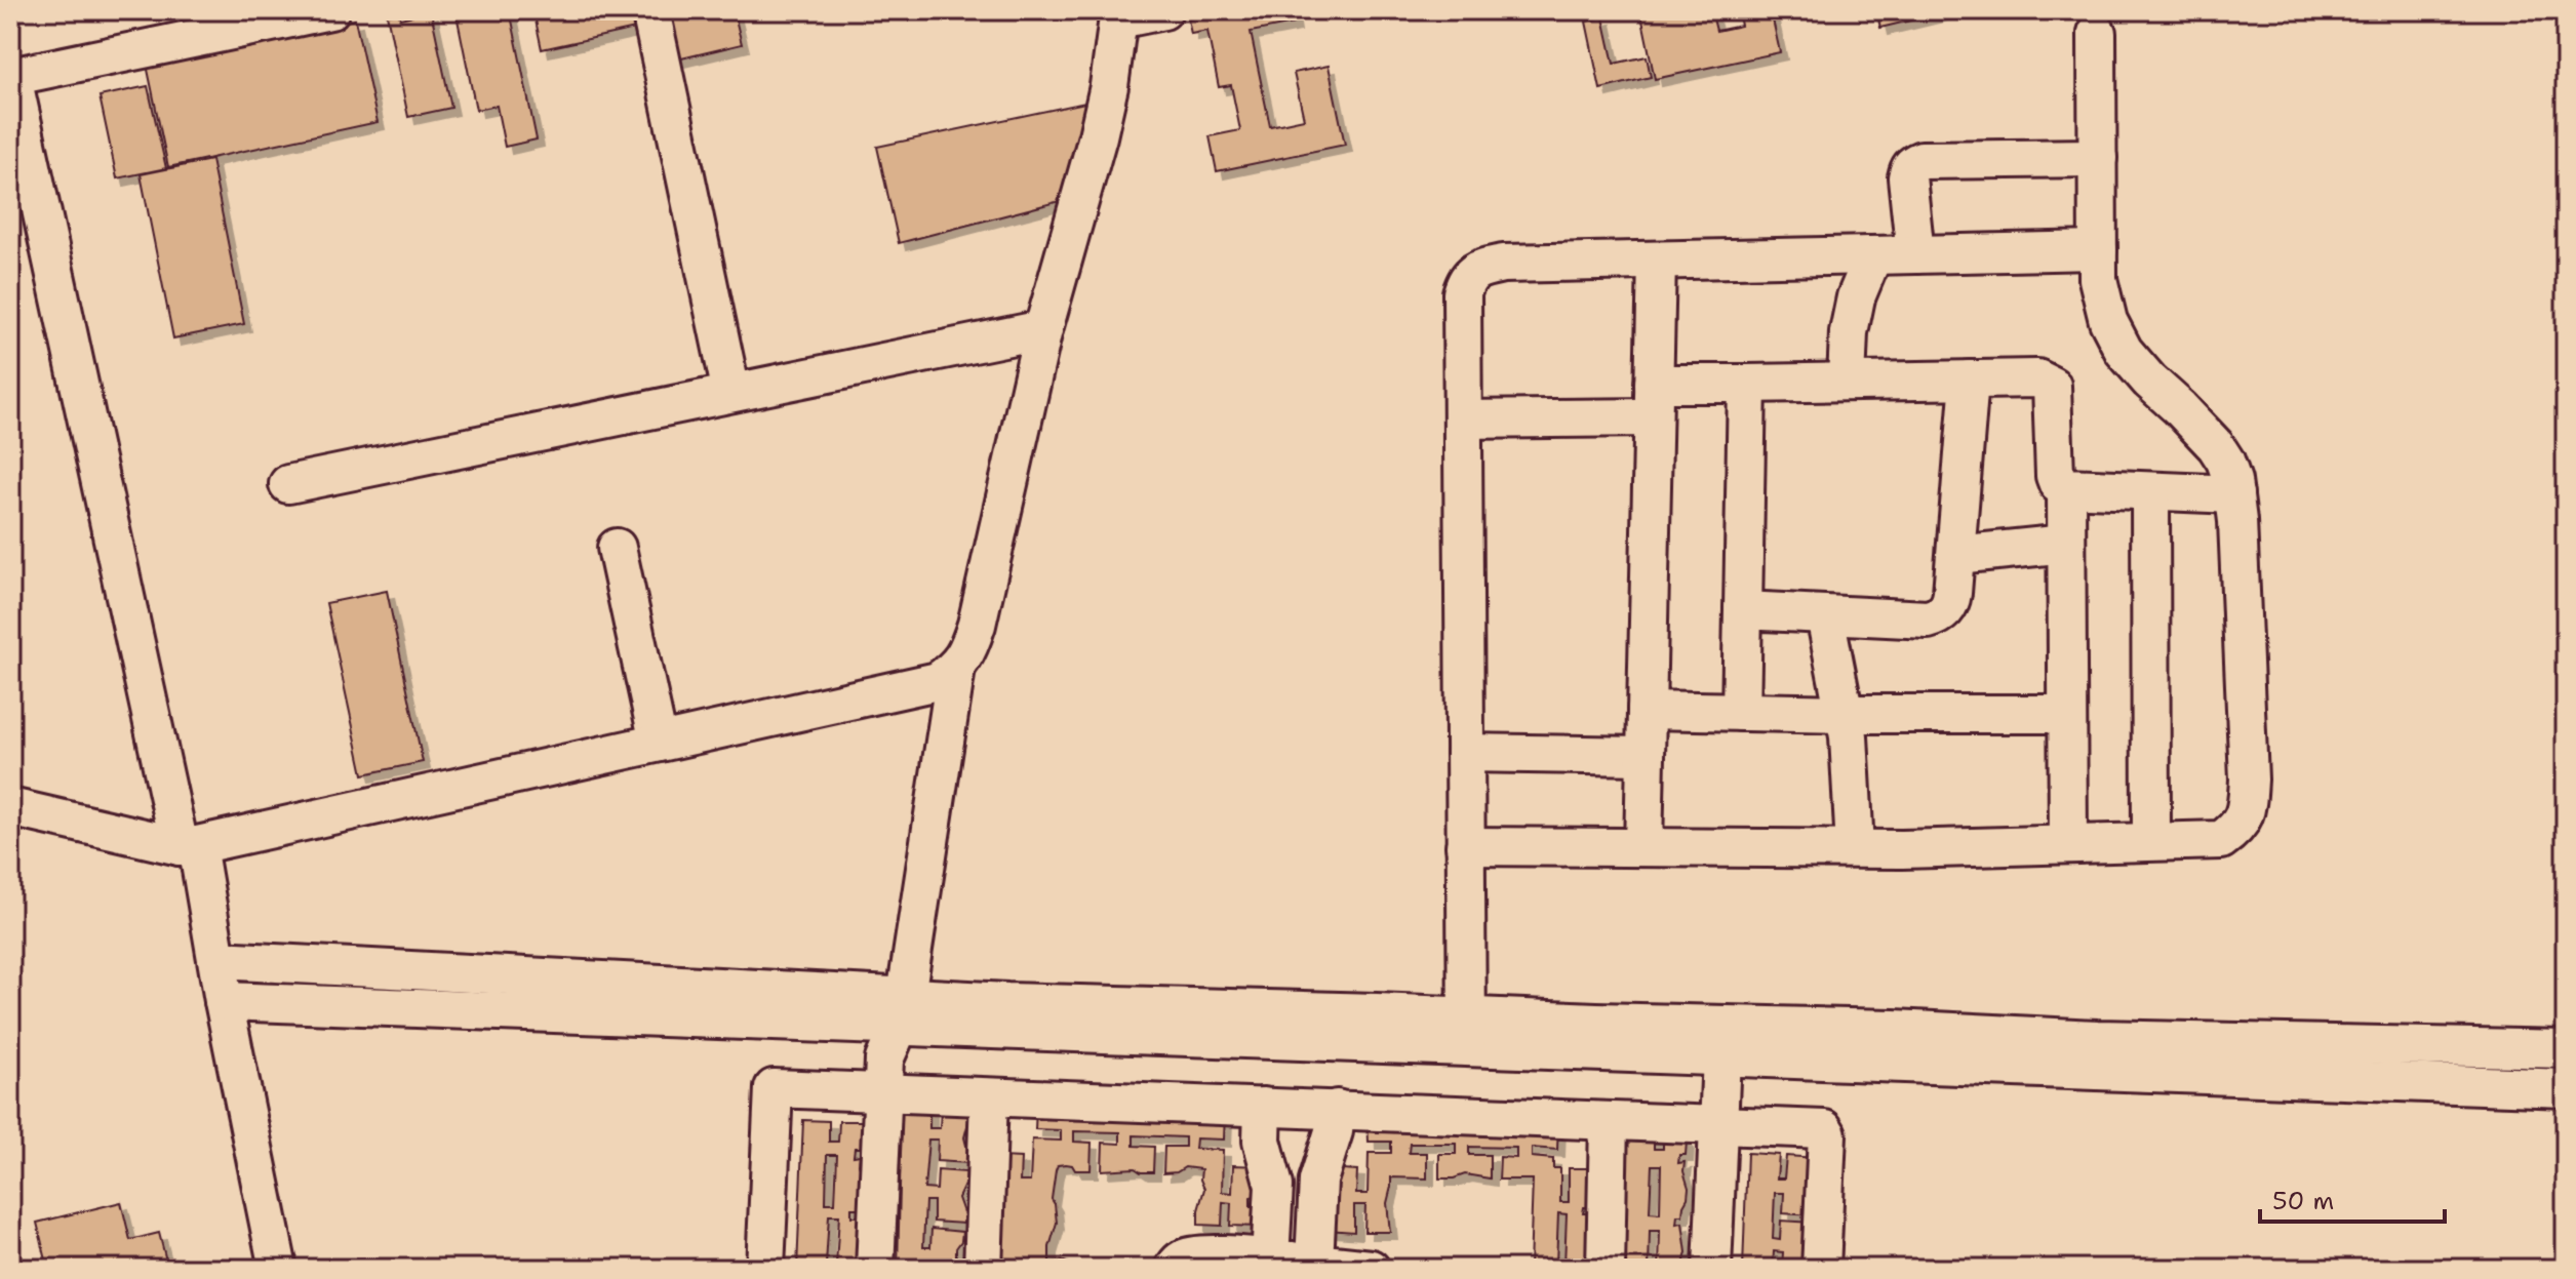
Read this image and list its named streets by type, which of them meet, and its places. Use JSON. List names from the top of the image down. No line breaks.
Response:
{"scale_bar":"50 m"}
